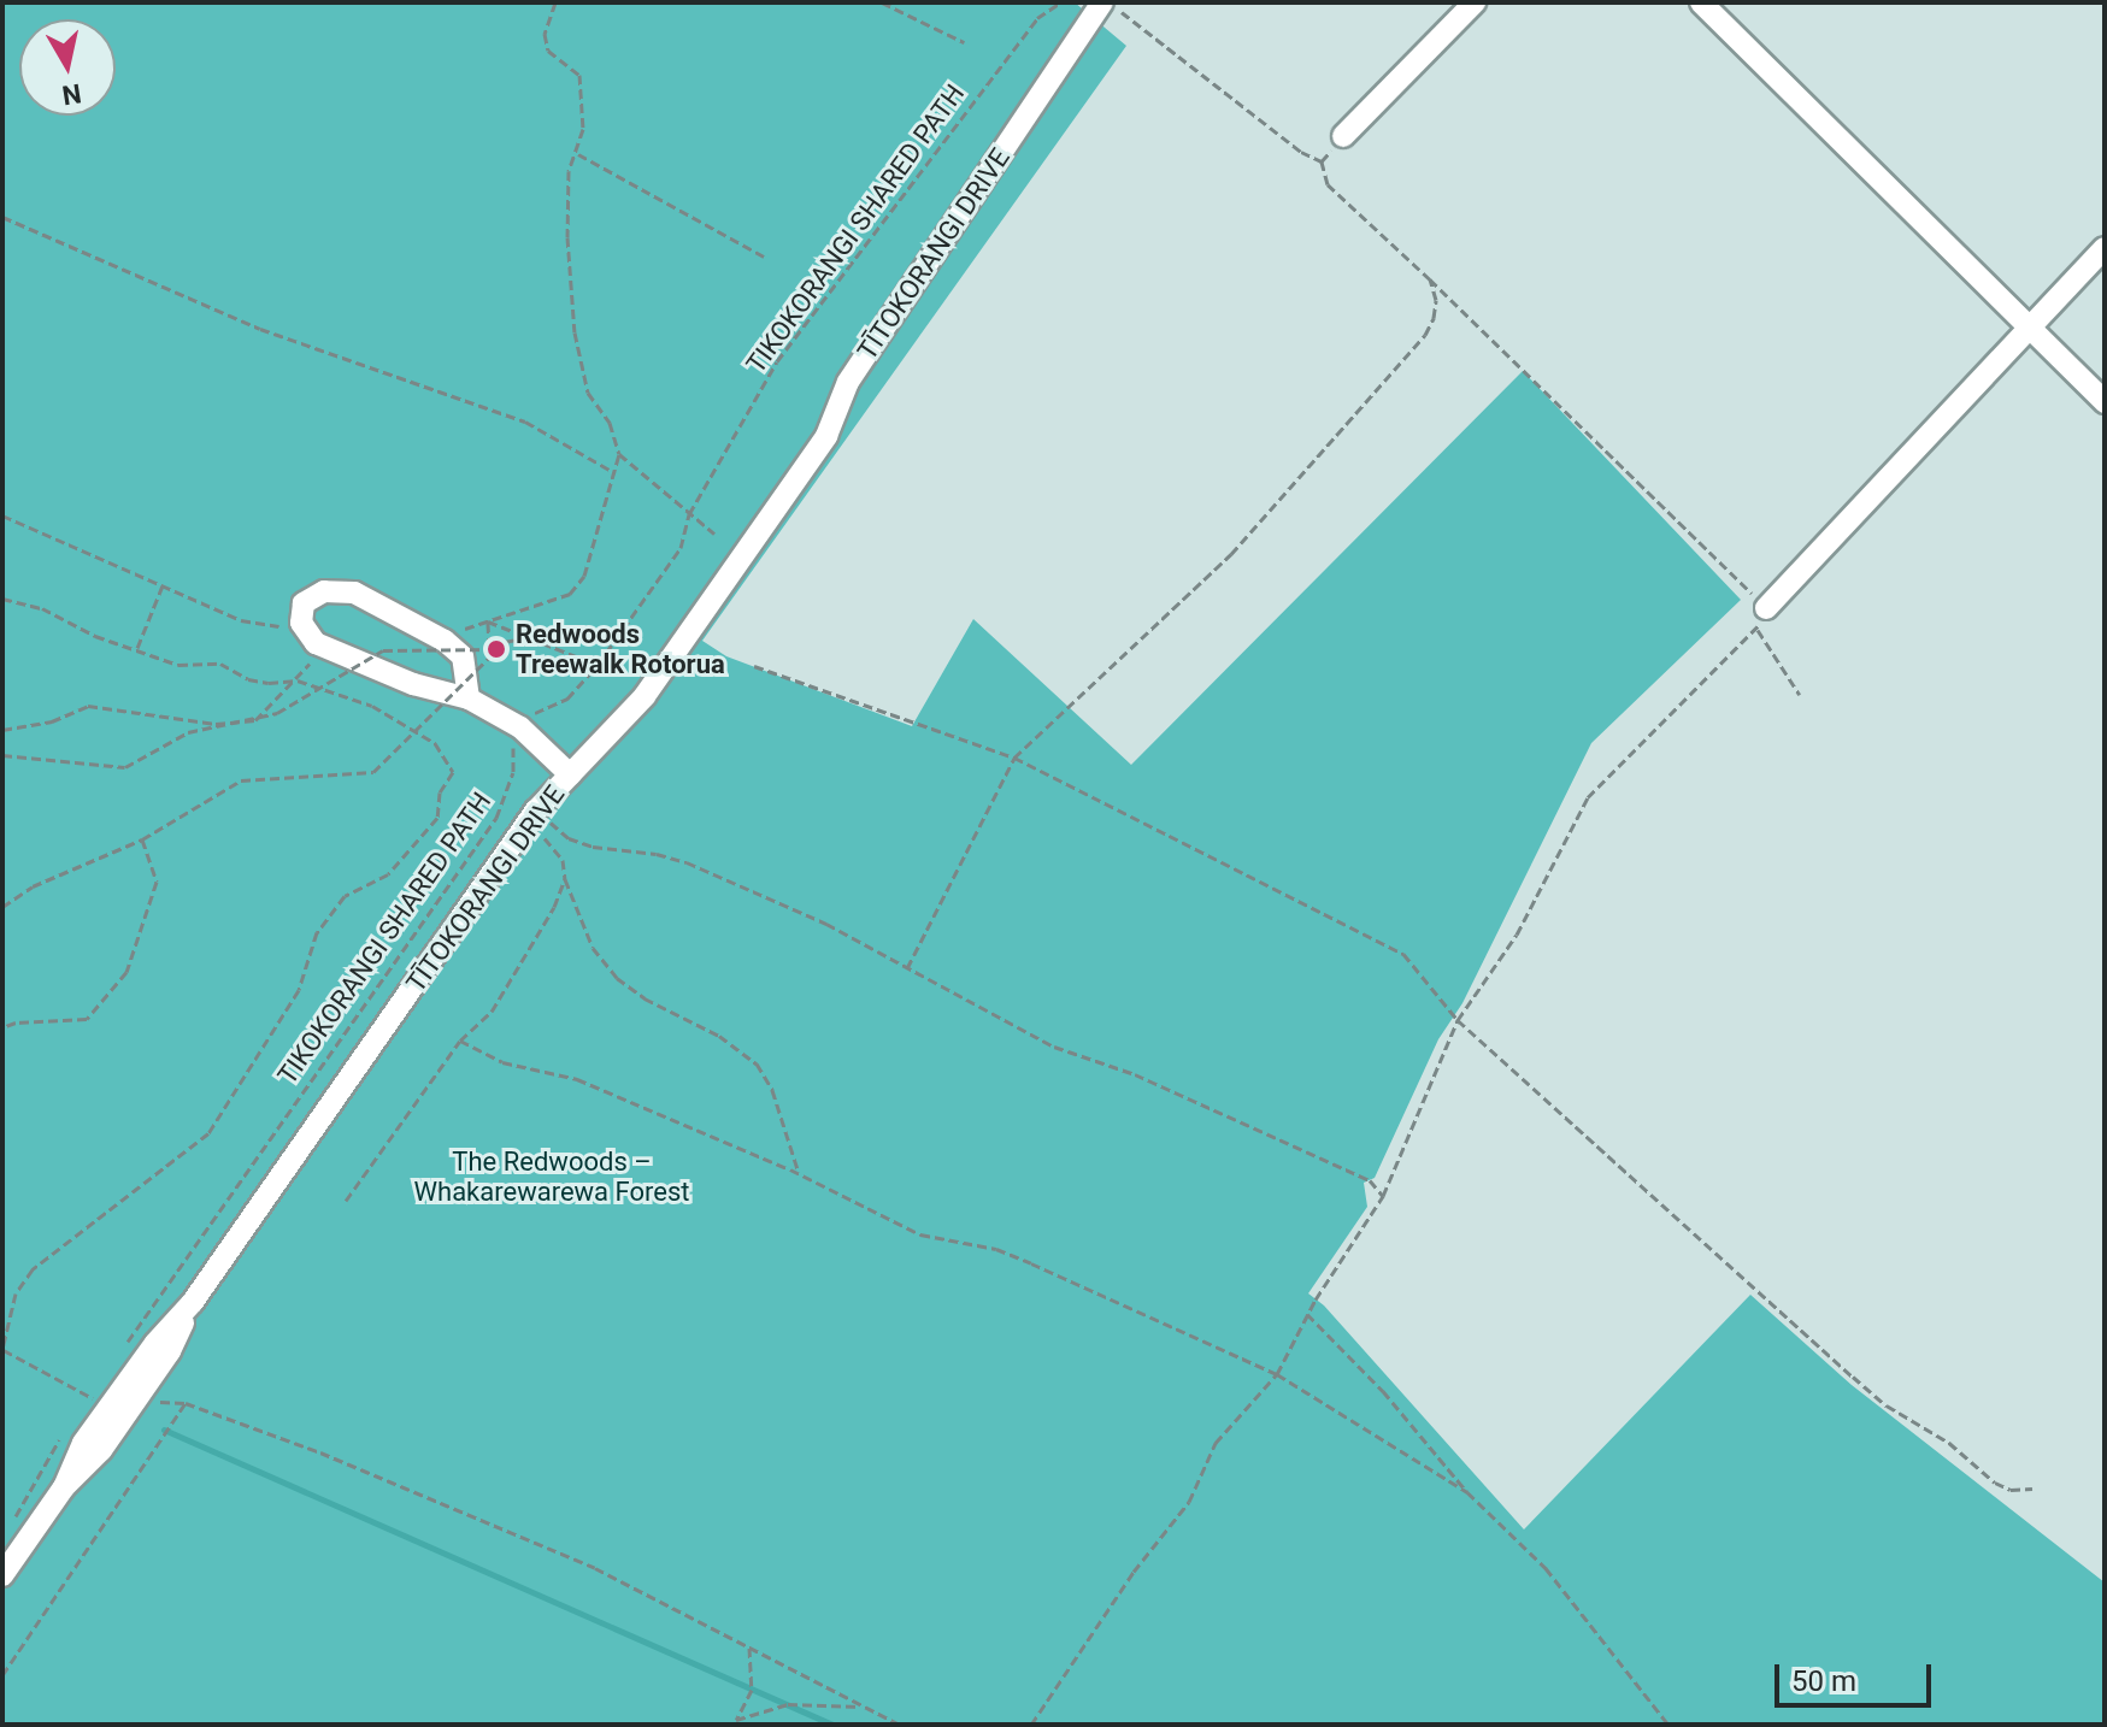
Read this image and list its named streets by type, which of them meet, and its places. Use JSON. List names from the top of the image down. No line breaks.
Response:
{"streets":{"street":["TĪTOKORANGI DRIVE"],"path":["TIKOKORANGI SHARED PATH"]},"parks":["The Redwoods – Whakarewarewa Forest"],"places":["Redwoods Treewalk Rotorua"],"scale_bar":"50 m","north":"bottom"}
